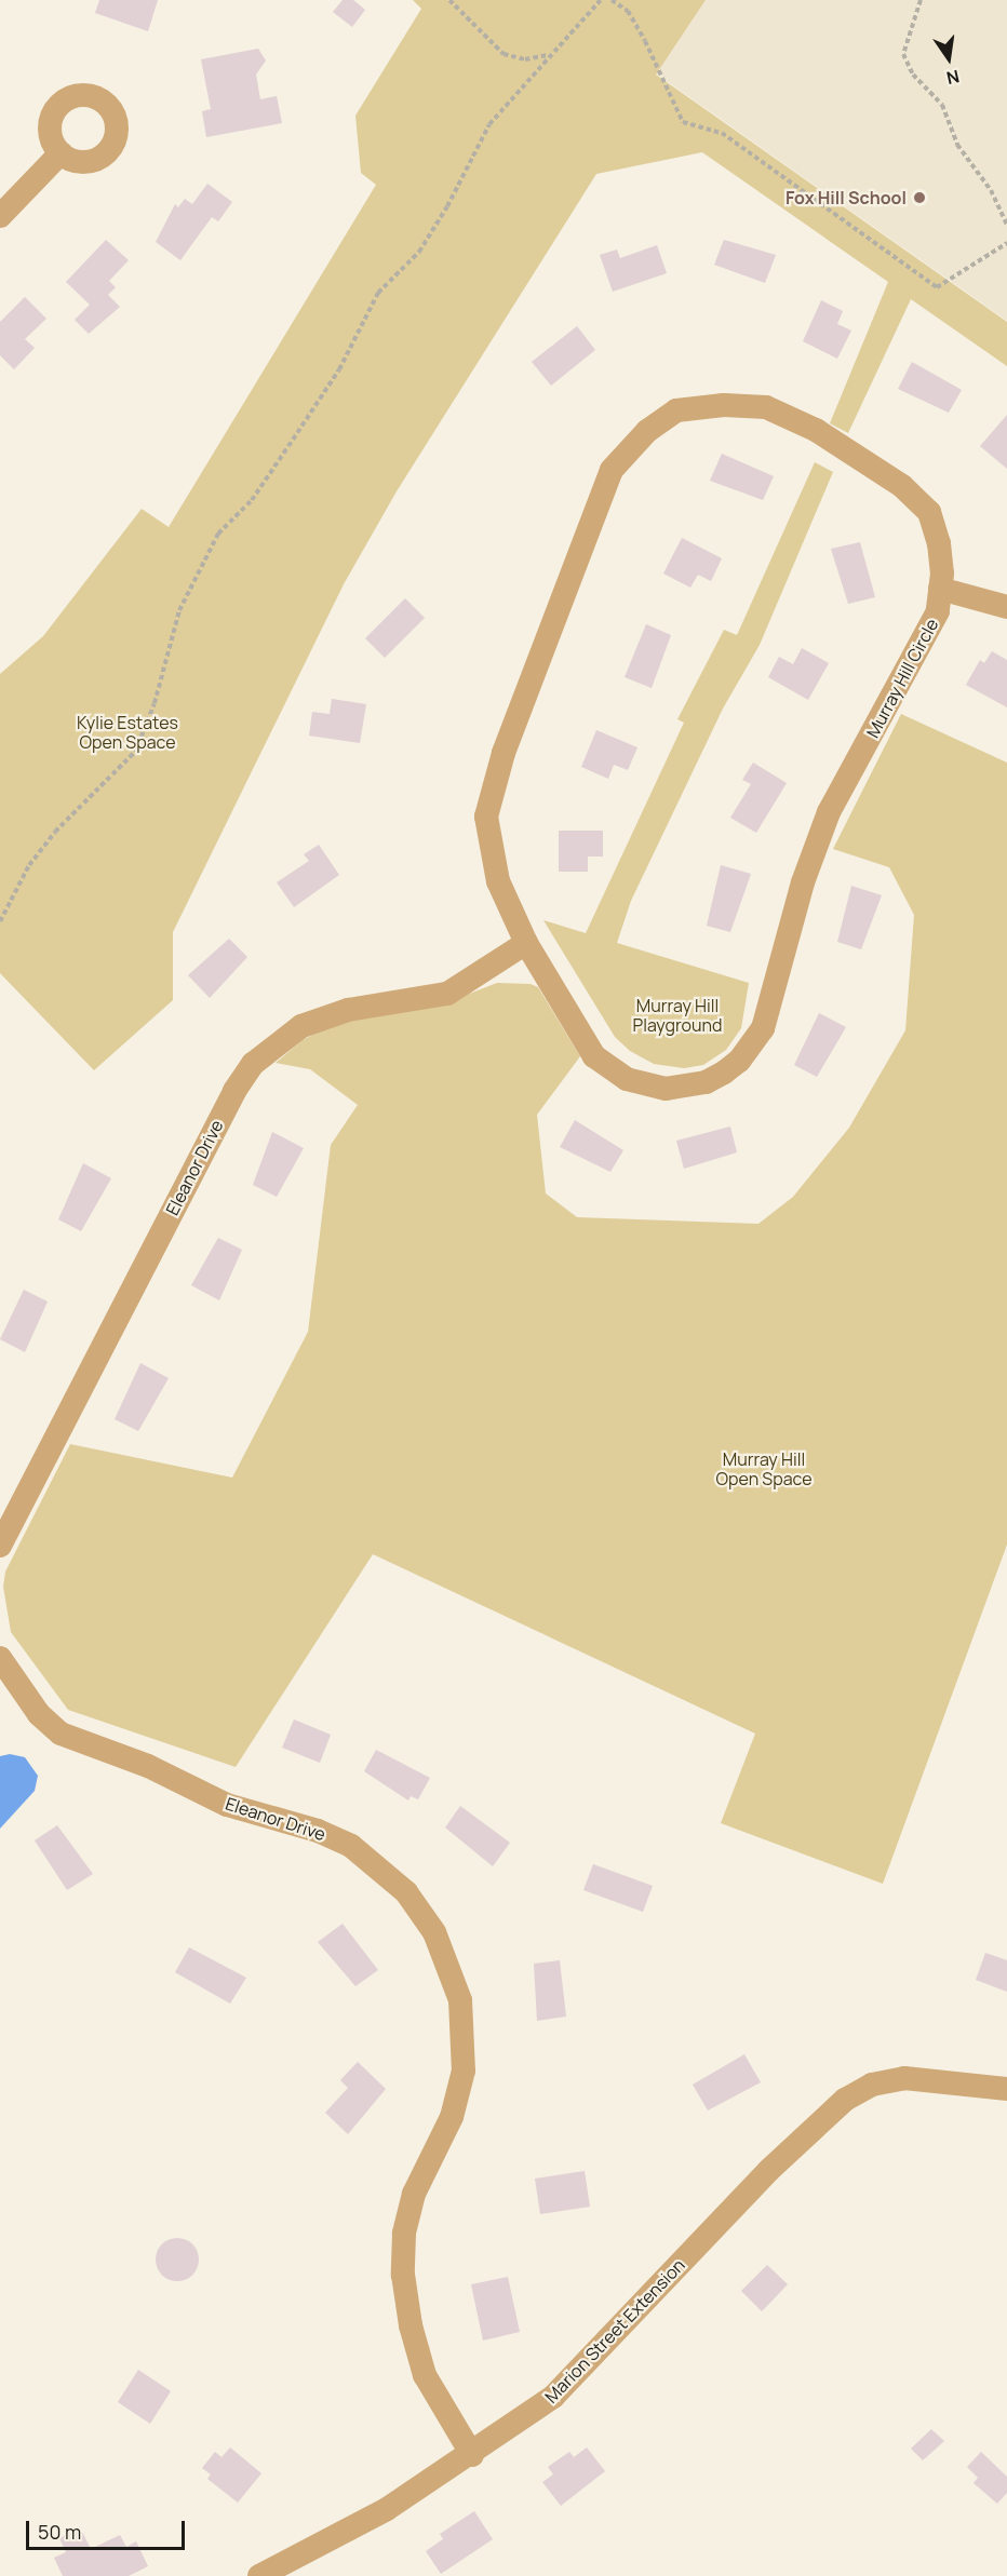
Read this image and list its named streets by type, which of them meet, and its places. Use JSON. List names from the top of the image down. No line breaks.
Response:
{"streets":{"street":["Murray Hill Circle","Eleanor Drive","Marion Street Extension"]},"crossings":[["Murray Hill Circle","Eleanor Drive"],["Eleanor Drive","Marion Street Extension"]],"parks":["Kylie Estates Open Space","Murray Hill Playground","Murray Hill Open Space"],"places":["Fox Hill School"],"scale_bar":"50 m","north":"bottom"}
